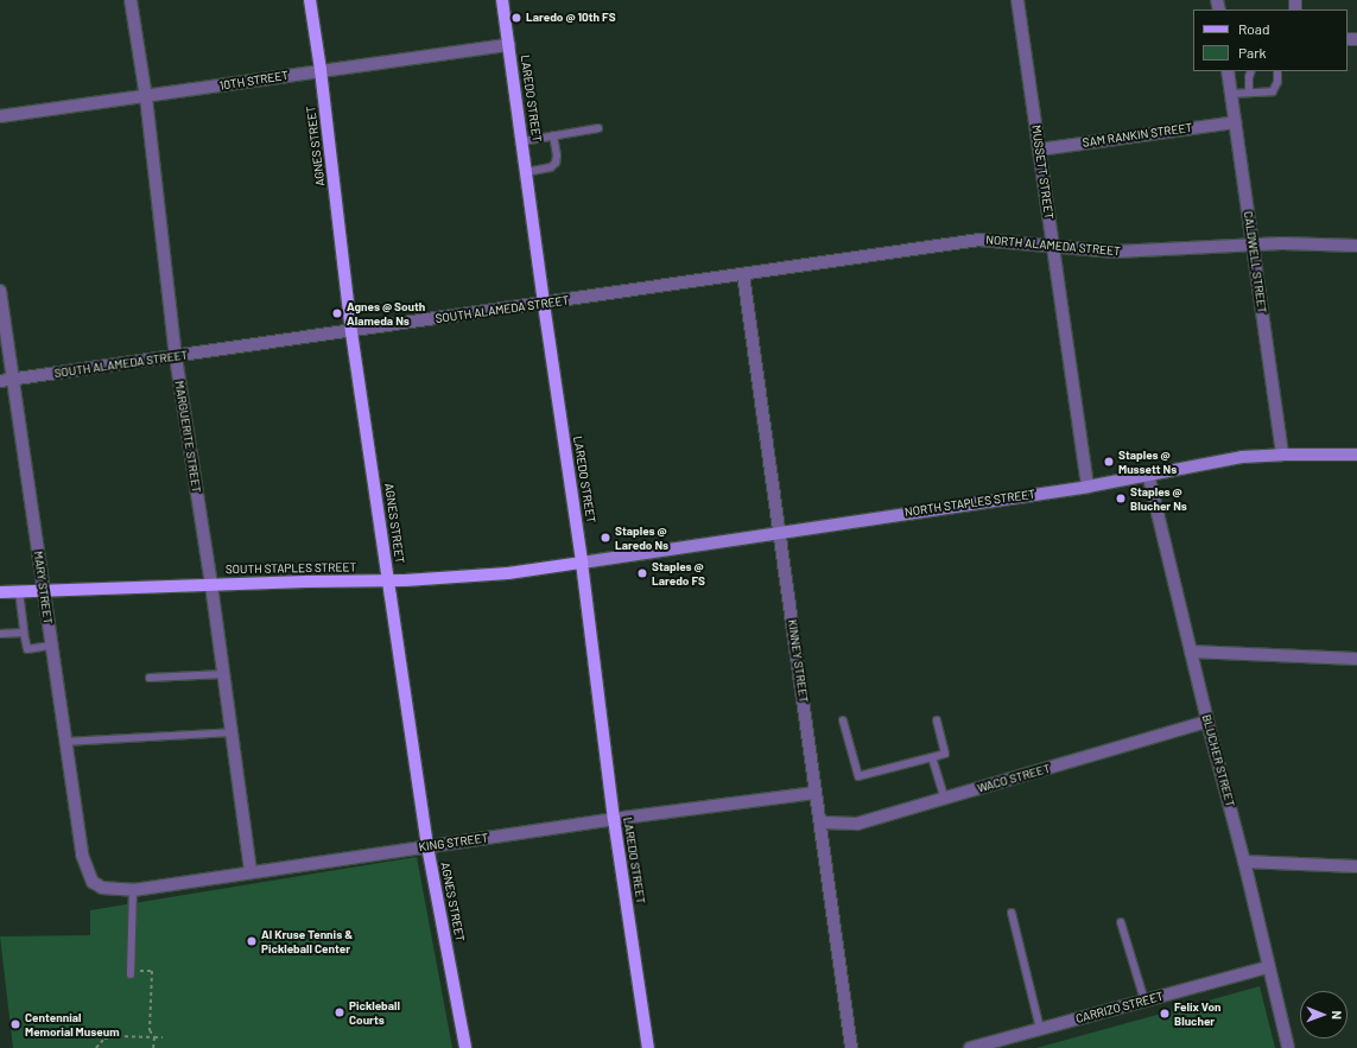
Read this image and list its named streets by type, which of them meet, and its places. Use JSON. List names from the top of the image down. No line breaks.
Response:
{"streets":{"main road":["LAREDO STREET","AGNES STREET","NORTH STAPLES STREET","SOUTH STAPLES STREET"],"street":["10TH STREET","SAM RANKIN STREET","MUSSETT STREET","NORTH ALAMEDA STREET","CALDWELL STREET","SOUTH ALAMEDA STREET","MARGUERITE STREET","MARY STREET","KINNEY STREET","BLUCHER STREET","WACO STREET","KING STREET","CARRIZO STREET"]},"crossings":[["10TH STREET","LAREDO STREET"],["10TH STREET","AGNES STREET"],["10TH STREET","MARGUERITE STREET"],["LAREDO STREET","SOUTH ALAMEDA STREET"],["LAREDO STREET","NORTH STAPLES STREET"],["LAREDO STREET","SOUTH STAPLES STREET"],["LAREDO STREET","KING STREET"],["SAM RANKIN STREET","MUSSETT STREET"],["SAM RANKIN STREET","CALDWELL STREET"],["AGNES STREET","SOUTH ALAMEDA STREET"],["AGNES STREET","SOUTH STAPLES STREET"],["AGNES STREET","KING STREET"],["MUSSETT STREET","NORTH ALAMEDA STREET"],["MUSSETT STREET","NORTH STAPLES STREET"],["NORTH ALAMEDA STREET","CALDWELL STREET"],["NORTH ALAMEDA STREET","SOUTH ALAMEDA STREET"],["CALDWELL STREET","NORTH STAPLES STREET"],["SOUTH ALAMEDA STREET","MARGUERITE STREET"],["SOUTH ALAMEDA STREET","MARY STREET"],["SOUTH ALAMEDA STREET","KINNEY STREET"],["MARGUERITE STREET","SOUTH STAPLES STREET"],["MARGUERITE STREET","KING STREET"],["NORTH STAPLES STREET","SOUTH STAPLES STREET"],["NORTH STAPLES STREET","KINNEY STREET"],["NORTH STAPLES STREET","BLUCHER STREET"],["SOUTH STAPLES STREET","MARY STREET"],["MARY STREET","KING STREET"],["KINNEY STREET","WACO STREET"],["KINNEY STREET","KING STREET"],["BLUCHER STREET","WACO STREET"],["BLUCHER STREET","CARRIZO STREET"]],"places":["Laredo @ 10th FS","Agnes @ South Alameda Ns","Staples @ Mussett Ns","Staples @ Blucher Ns","Staples @ Laredo Ns","Staples @ Laredo FS","Al Kruse Tennis & Pickleball Center","Pickleball Courts","Felix Von Blucher","Centennial Memorial Museum"],"legend":["Road","Park"],"north":"right"}
